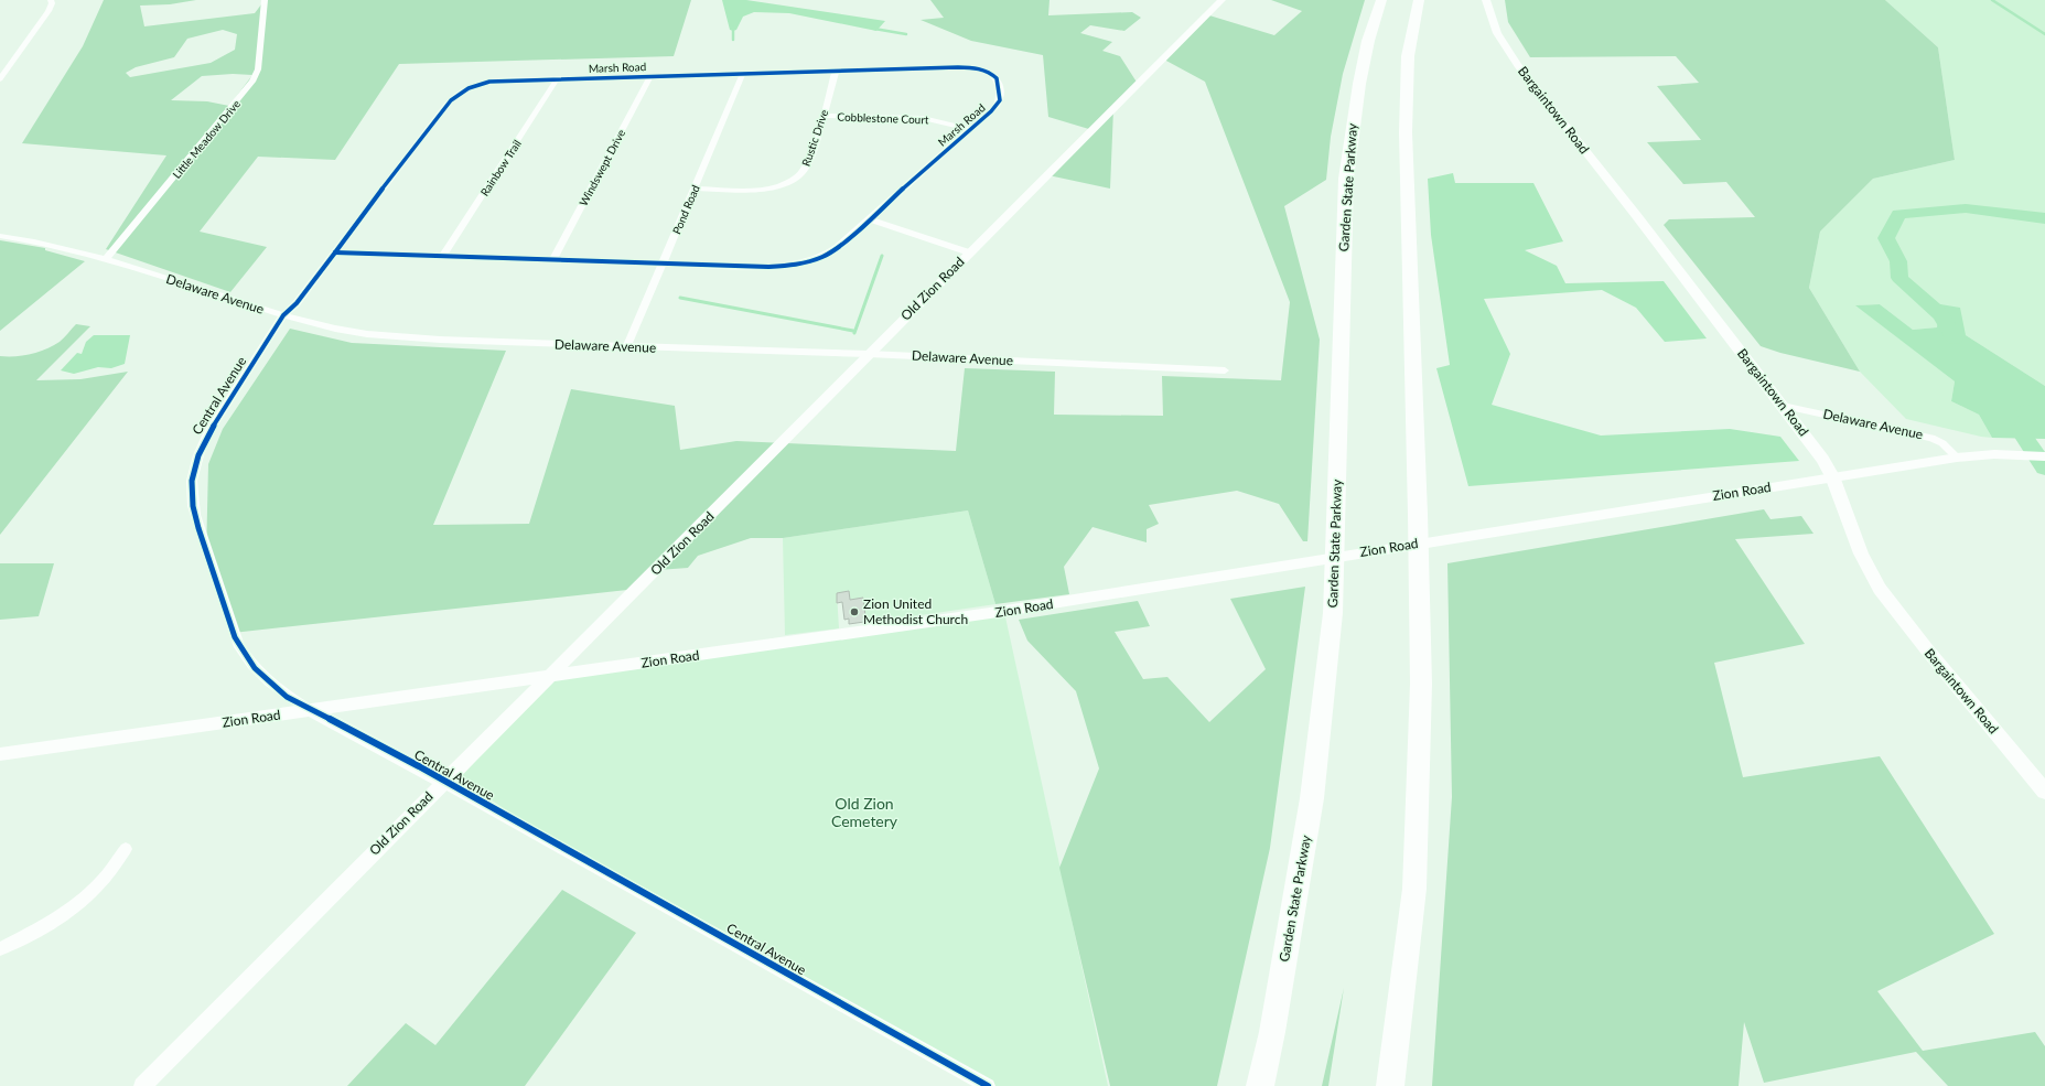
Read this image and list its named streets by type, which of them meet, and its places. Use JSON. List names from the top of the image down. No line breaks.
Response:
{"streets":{"highway":["Garden State Parkway"],"main road":["Bargaintown Road"],"street":["Marsh Road","Cobblestone Court","Rustic Drive","Little Meadow Drive","Rainbow Trail","Windswept Drive","Pond Road","Old Zion Road","Delaware Avenue","Central Avenue","Zion Road"]},"crossings":[["Marsh Road","Cobblestone Court"],["Marsh Road","Rustic Drive"],["Marsh Road","Rainbow Trail"],["Marsh Road","Windswept Drive"],["Marsh Road","Pond Road"],["Marsh Road","Delaware Avenue"],["Marsh Road","Central Avenue"],["Bargaintown Road","Delaware Avenue"],["Bargaintown Road","Zion Road"],["Cobblestone Court","Rustic Drive"],["Rustic Drive","Pond Road"],["Little Meadow Drive","Delaware Avenue"],["Pond Road","Delaware Avenue"],["Old Zion Road","Delaware Avenue"],["Old Zion Road","Central Avenue"],["Old Zion Road","Zion Road"],["Delaware Avenue","Central Avenue"],["Delaware Avenue","Zion Road"],["Central Avenue","Zion Road"]],"parks":["Old Zion Cemetery"],"places":["Zion United Methodist Church"]}
